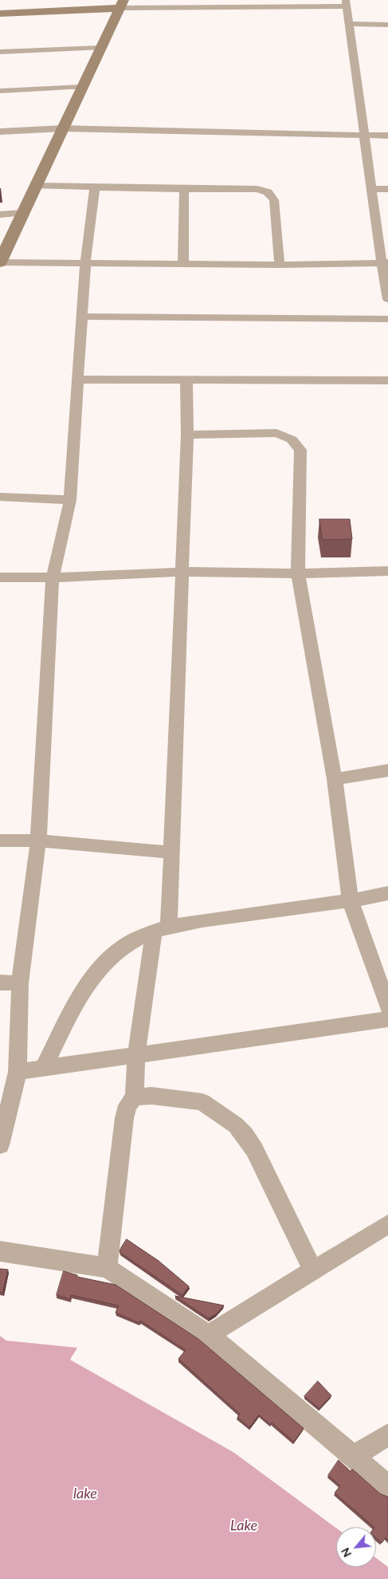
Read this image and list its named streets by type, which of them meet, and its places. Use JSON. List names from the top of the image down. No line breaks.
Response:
{"water":["lake","Lake"],"north":"bottom left"}
